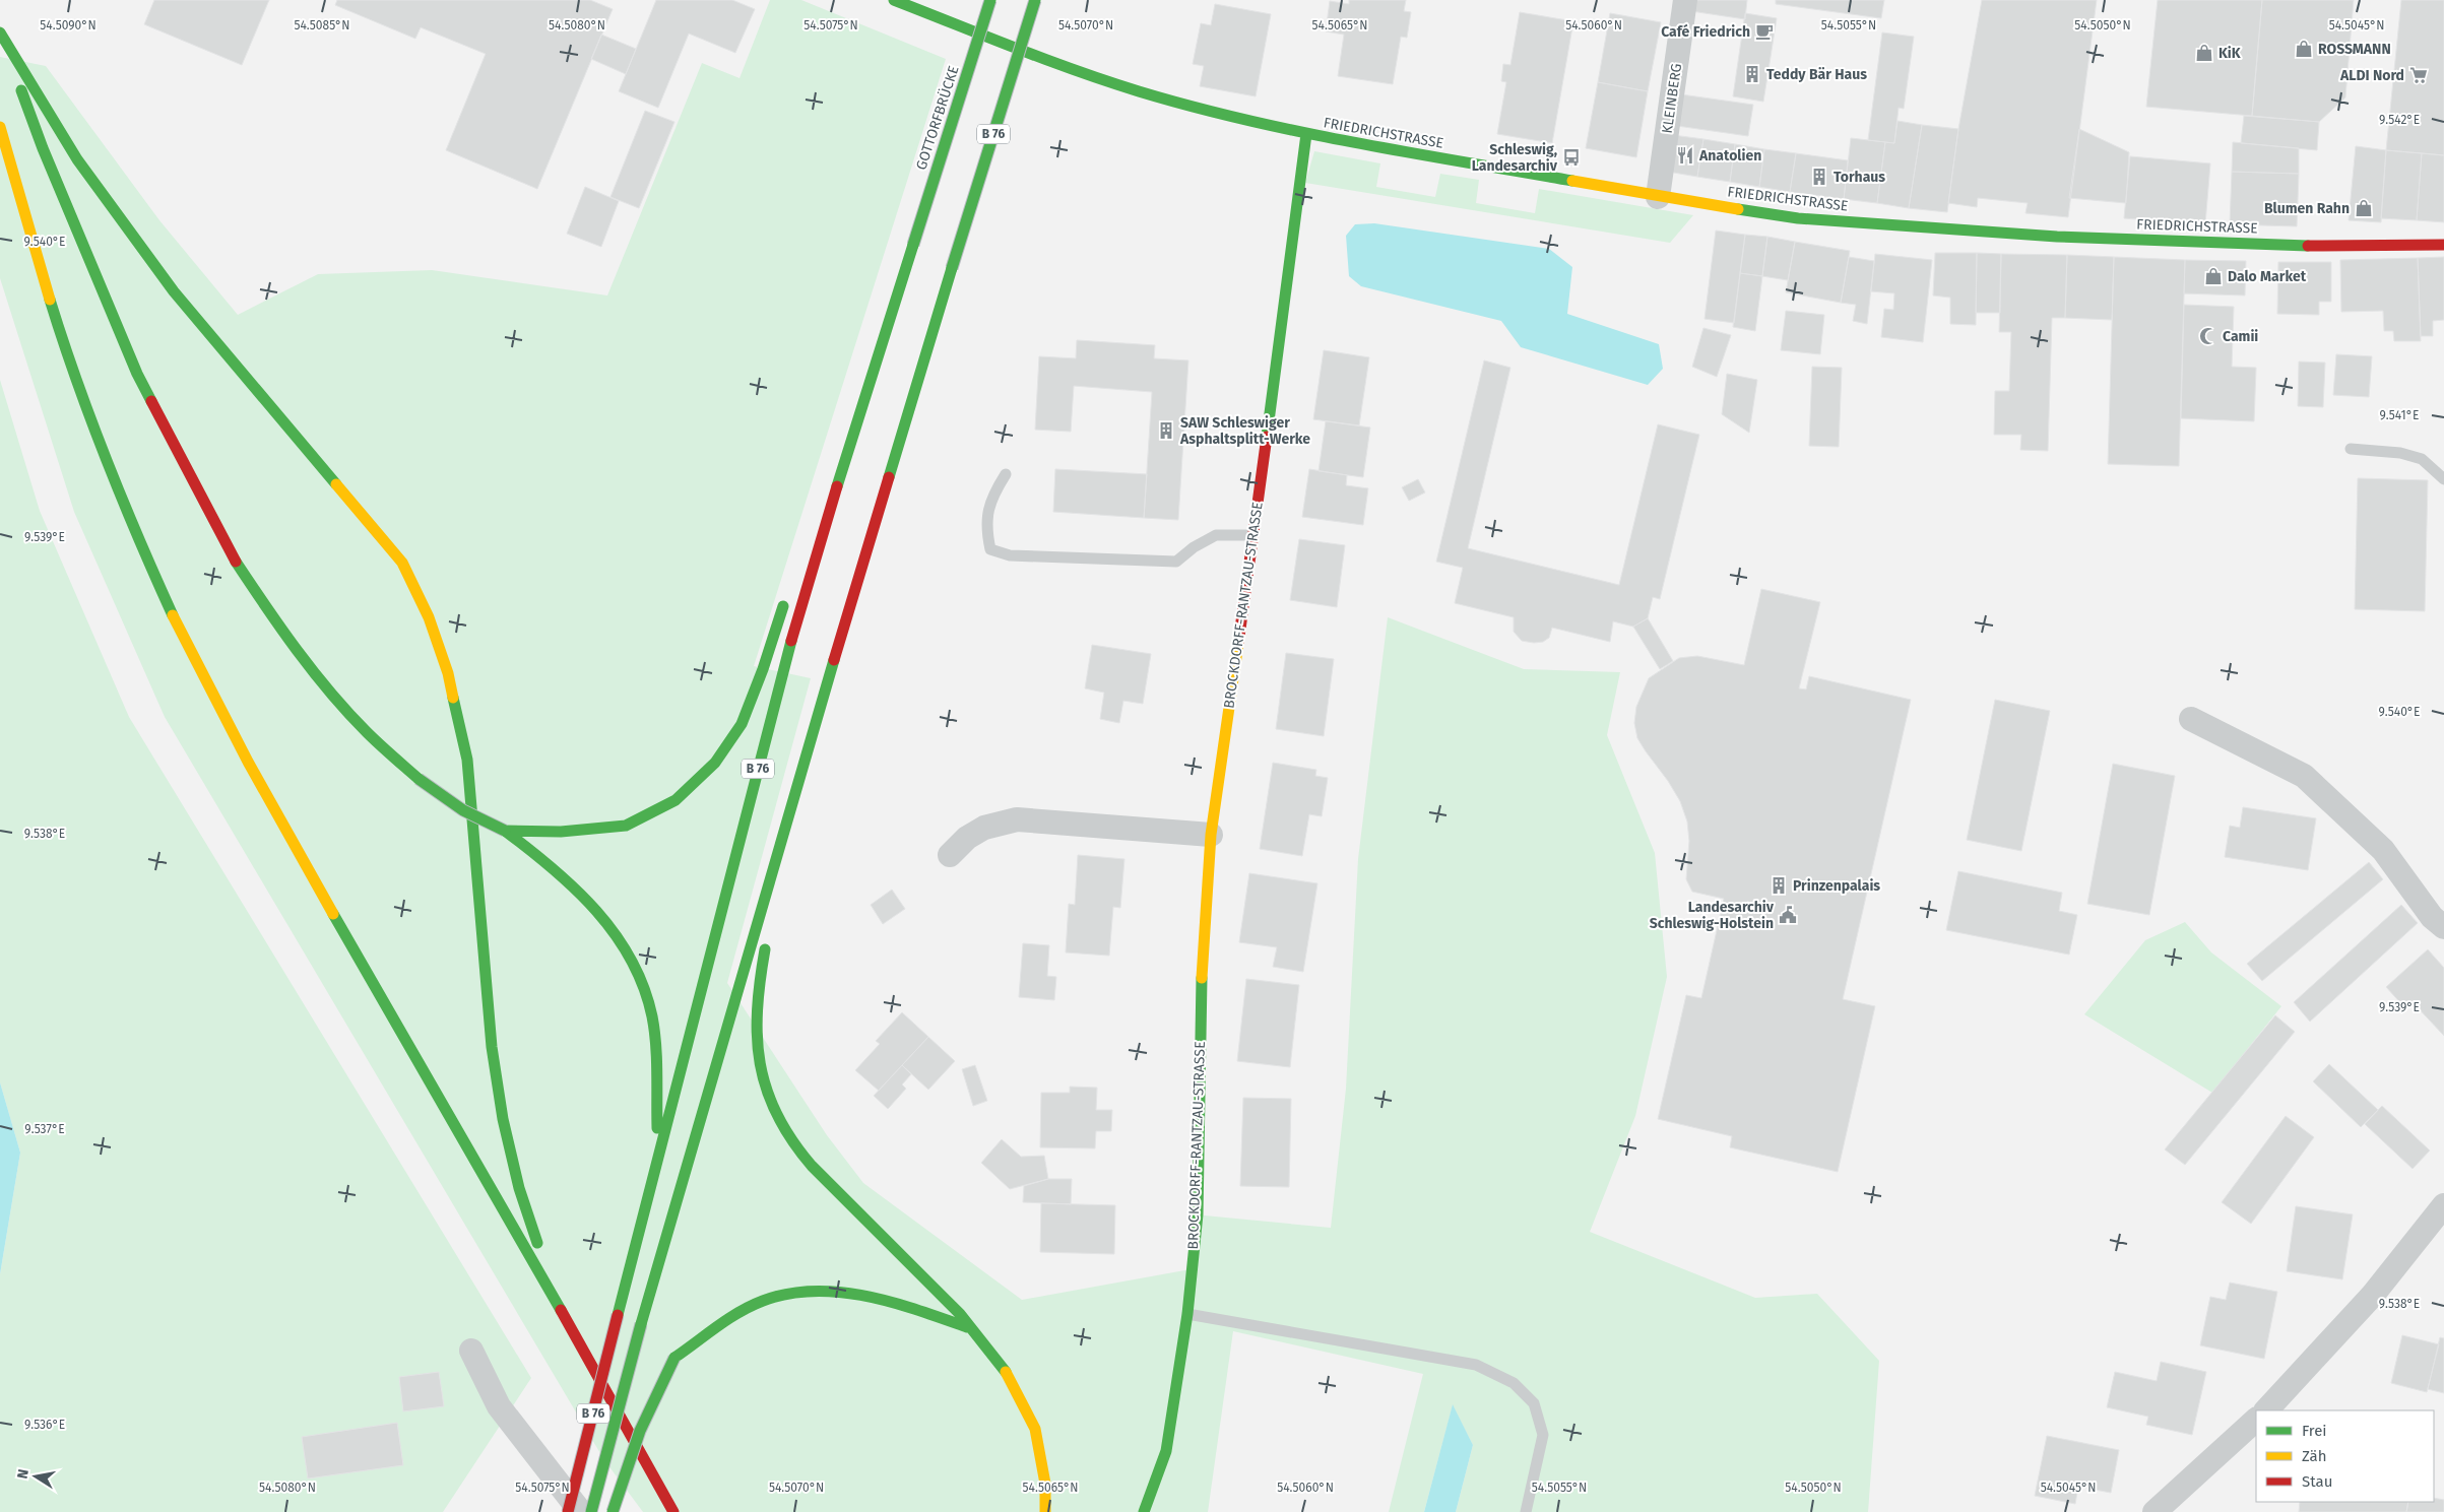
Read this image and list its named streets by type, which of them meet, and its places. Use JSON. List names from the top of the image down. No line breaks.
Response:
{"streets":{"main road":["GOTTORFBRÜCKE","FRIEDRICHSTRASSE","B 76","BROCKDORFF-RANTZAU-STRASSE"],"street":["KLEINBERG"]},"crossings":[["KLEINBERG","FRIEDRICHSTRASSE"],["GOTTORFBRÜCKE","B 76"],["FRIEDRICHSTRASSE","BROCKDORFF-RANTZAU-STRASSE"]],"places":{"cafe":["Café Friedrich"],"shop":["ROSSMANN","KiK","Blumen Rahn","Dalo Market"],"building":["Teddy Bär Haus","Torhaus","SAW Schleswiger Asphaltsplitt-Werke","Prinzenpalais"],"supermarket":["ALDI Nord"],"restaurant":["Anatolien"],"bus stop":["Schleswig, Landesarchiv"],"mosque":["Camii"],"public building":["Landesarchiv Schleswig-Holstein"]},"legend":["Frei","Zäh","Stau"],"north":"left","coordinates":["54.5090°N","54.5085°N","54.5080°N","54.5075°N","54.5070°N","54.5065°N","54.5060°N","54.5055°N","54.5050°N","54.5045°N","9.542°E","9.540°E","9.541°E","9.539°E","9.538°E","9.537°E","9.536°E"]}
